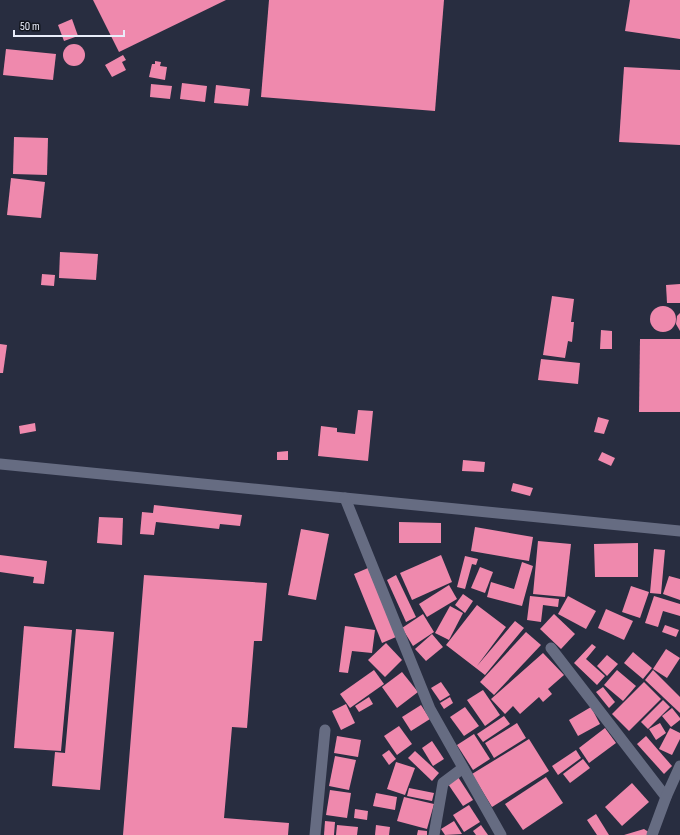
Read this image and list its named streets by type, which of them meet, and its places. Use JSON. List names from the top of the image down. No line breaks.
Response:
{"scale_bar":"50 m"}
